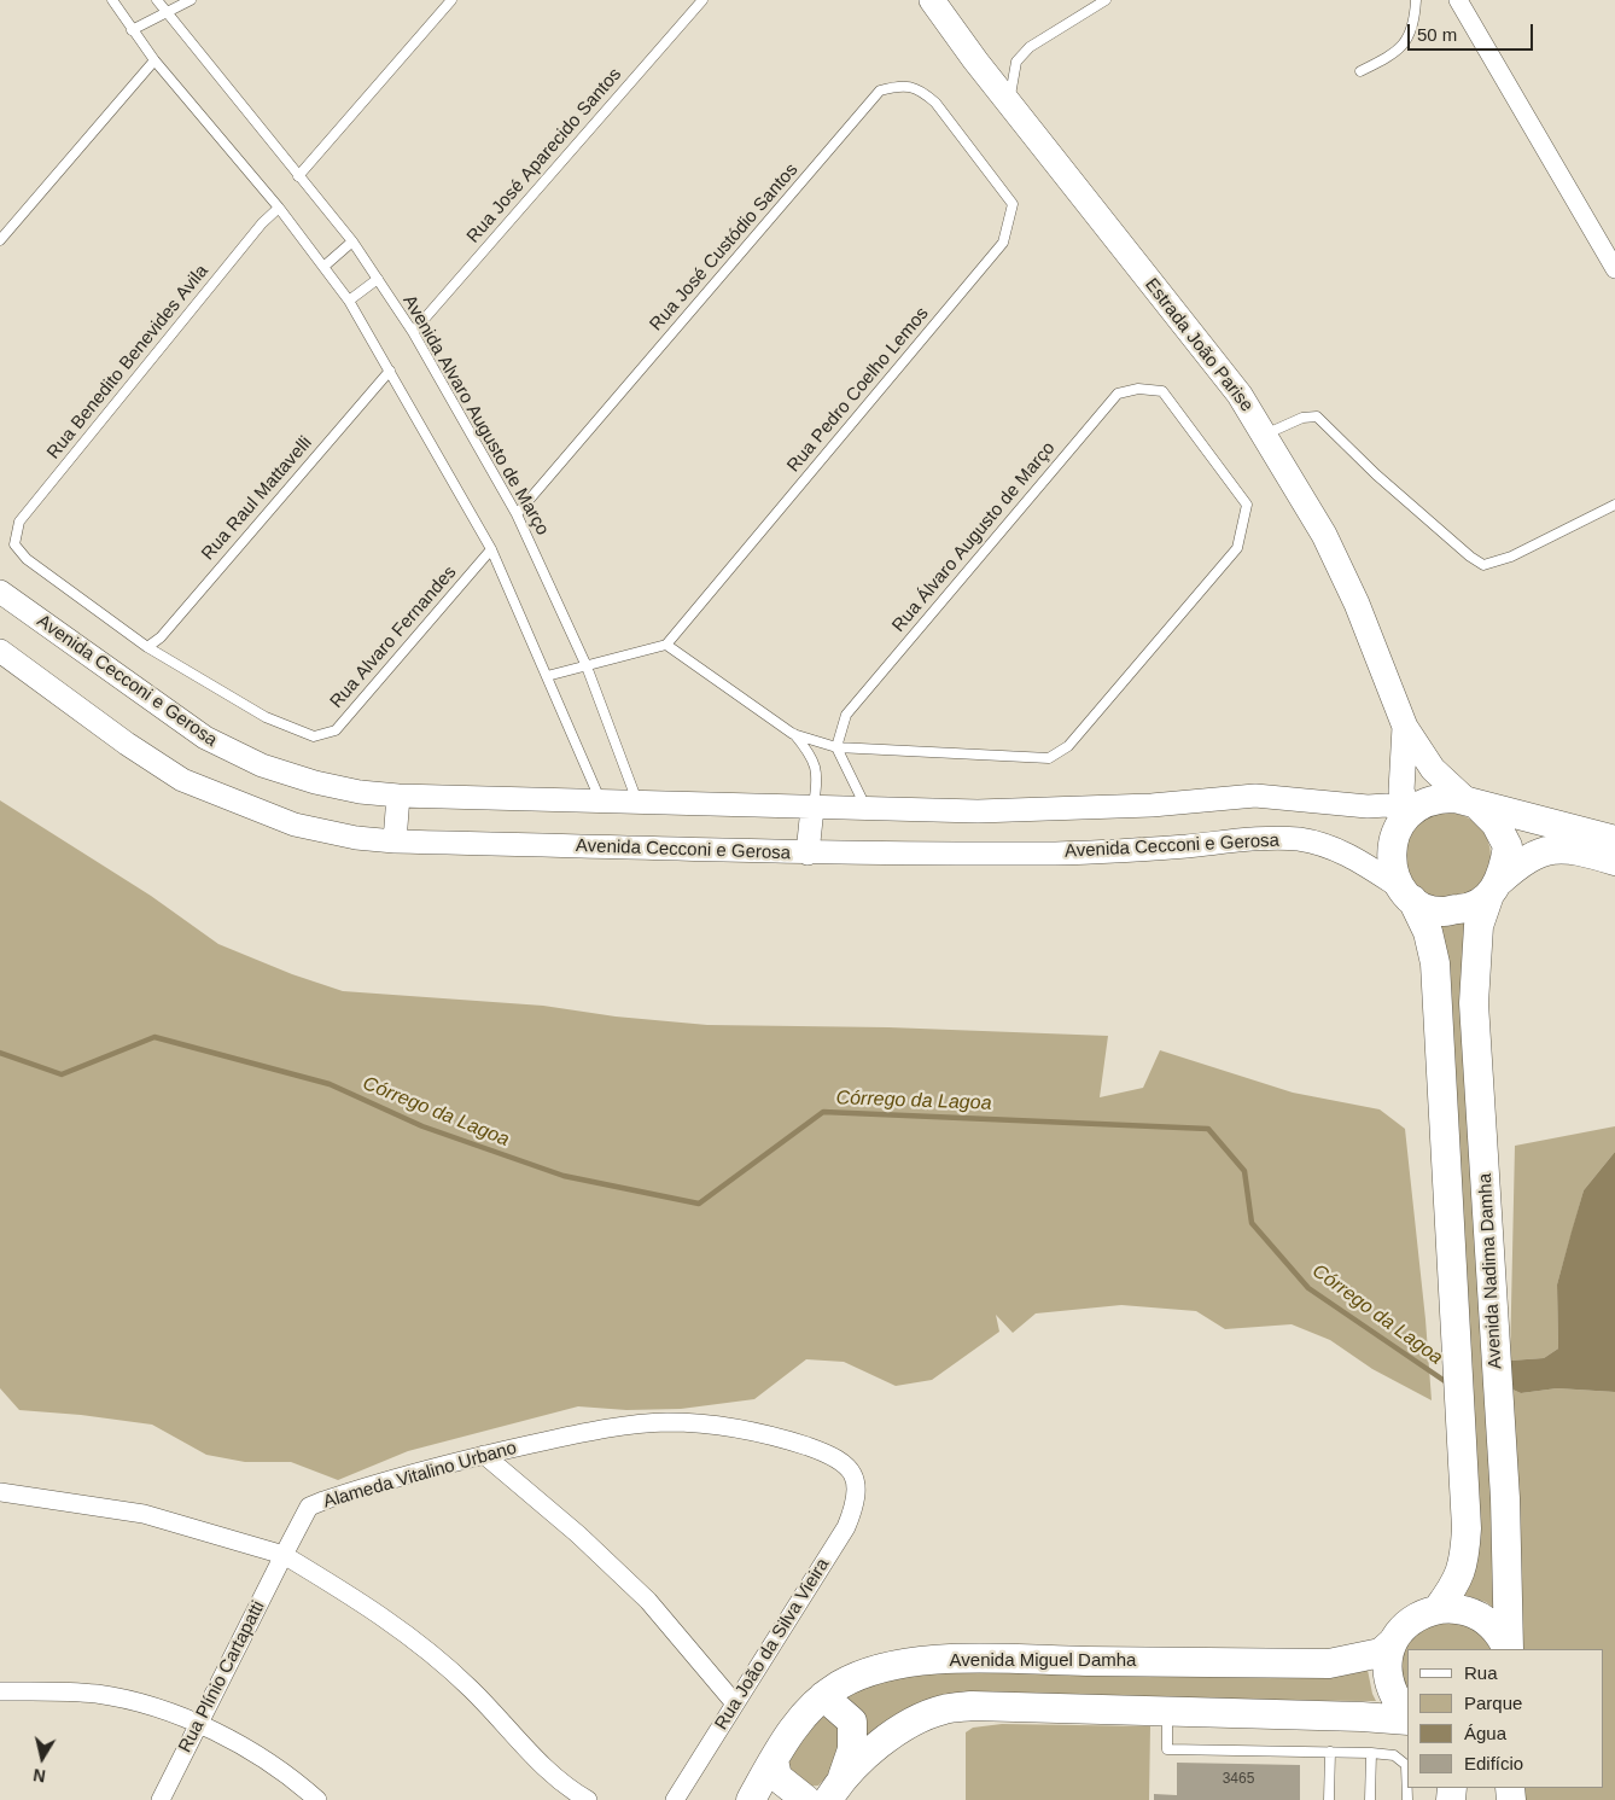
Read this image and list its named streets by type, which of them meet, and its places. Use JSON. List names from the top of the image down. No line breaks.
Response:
{"streets":{"main road":["Estrada João Parise","Avenida Nadima Damha","Avenida Miguel Damha"],"street":["Avenida Cecconi e Gerosa","Alameda Vitalino Urbano","Rua João da Silva Vieira","Rua Plínio Cartapatti"],"lane":["Rua José Aparecido Santos","Rua José Custódio Santos","Rua Benedito Benevides Avila","Rua Pedro Coelho Lemos","Avenida Alvaro Augusto de Março","Rua Raul Mattavelli","Rua Álvaro Augusto de Março","Rua Alvaro Fernandes"]},"crossings":[["Rua José Aparecido Santos","Avenida Alvaro Augusto de Março"],["Rua José Custódio Santos","Rua Pedro Coelho Lemos"],["Rua José Custódio Santos","Avenida Alvaro Augusto de Março"],["Estrada João Parise","Avenida Cecconi e Gerosa"],["Estrada João Parise","Avenida Nadima Damha"],["Rua Benedito Benevides Avila","Rua Raul Mattavelli"],["Rua Benedito Benevides Avila","Rua Alvaro Fernandes"],["Avenida Alvaro Augusto de Março","Avenida Cecconi e Gerosa"],["Rua Raul Mattavelli","Rua Alvaro Fernandes"],["Avenida Cecconi e Gerosa","Avenida Nadima Damha"],["Alameda Vitalino Urbano","Rua João da Silva Vieira"],["Alameda Vitalino Urbano","Rua Plínio Cartapatti"]],"water":["Córrego da Lagoa"],"house_numbers":["3465"],"legend":["Rua","Parque","Água","Edifício"],"scale_bar":"50 m","north":"bottom"}
